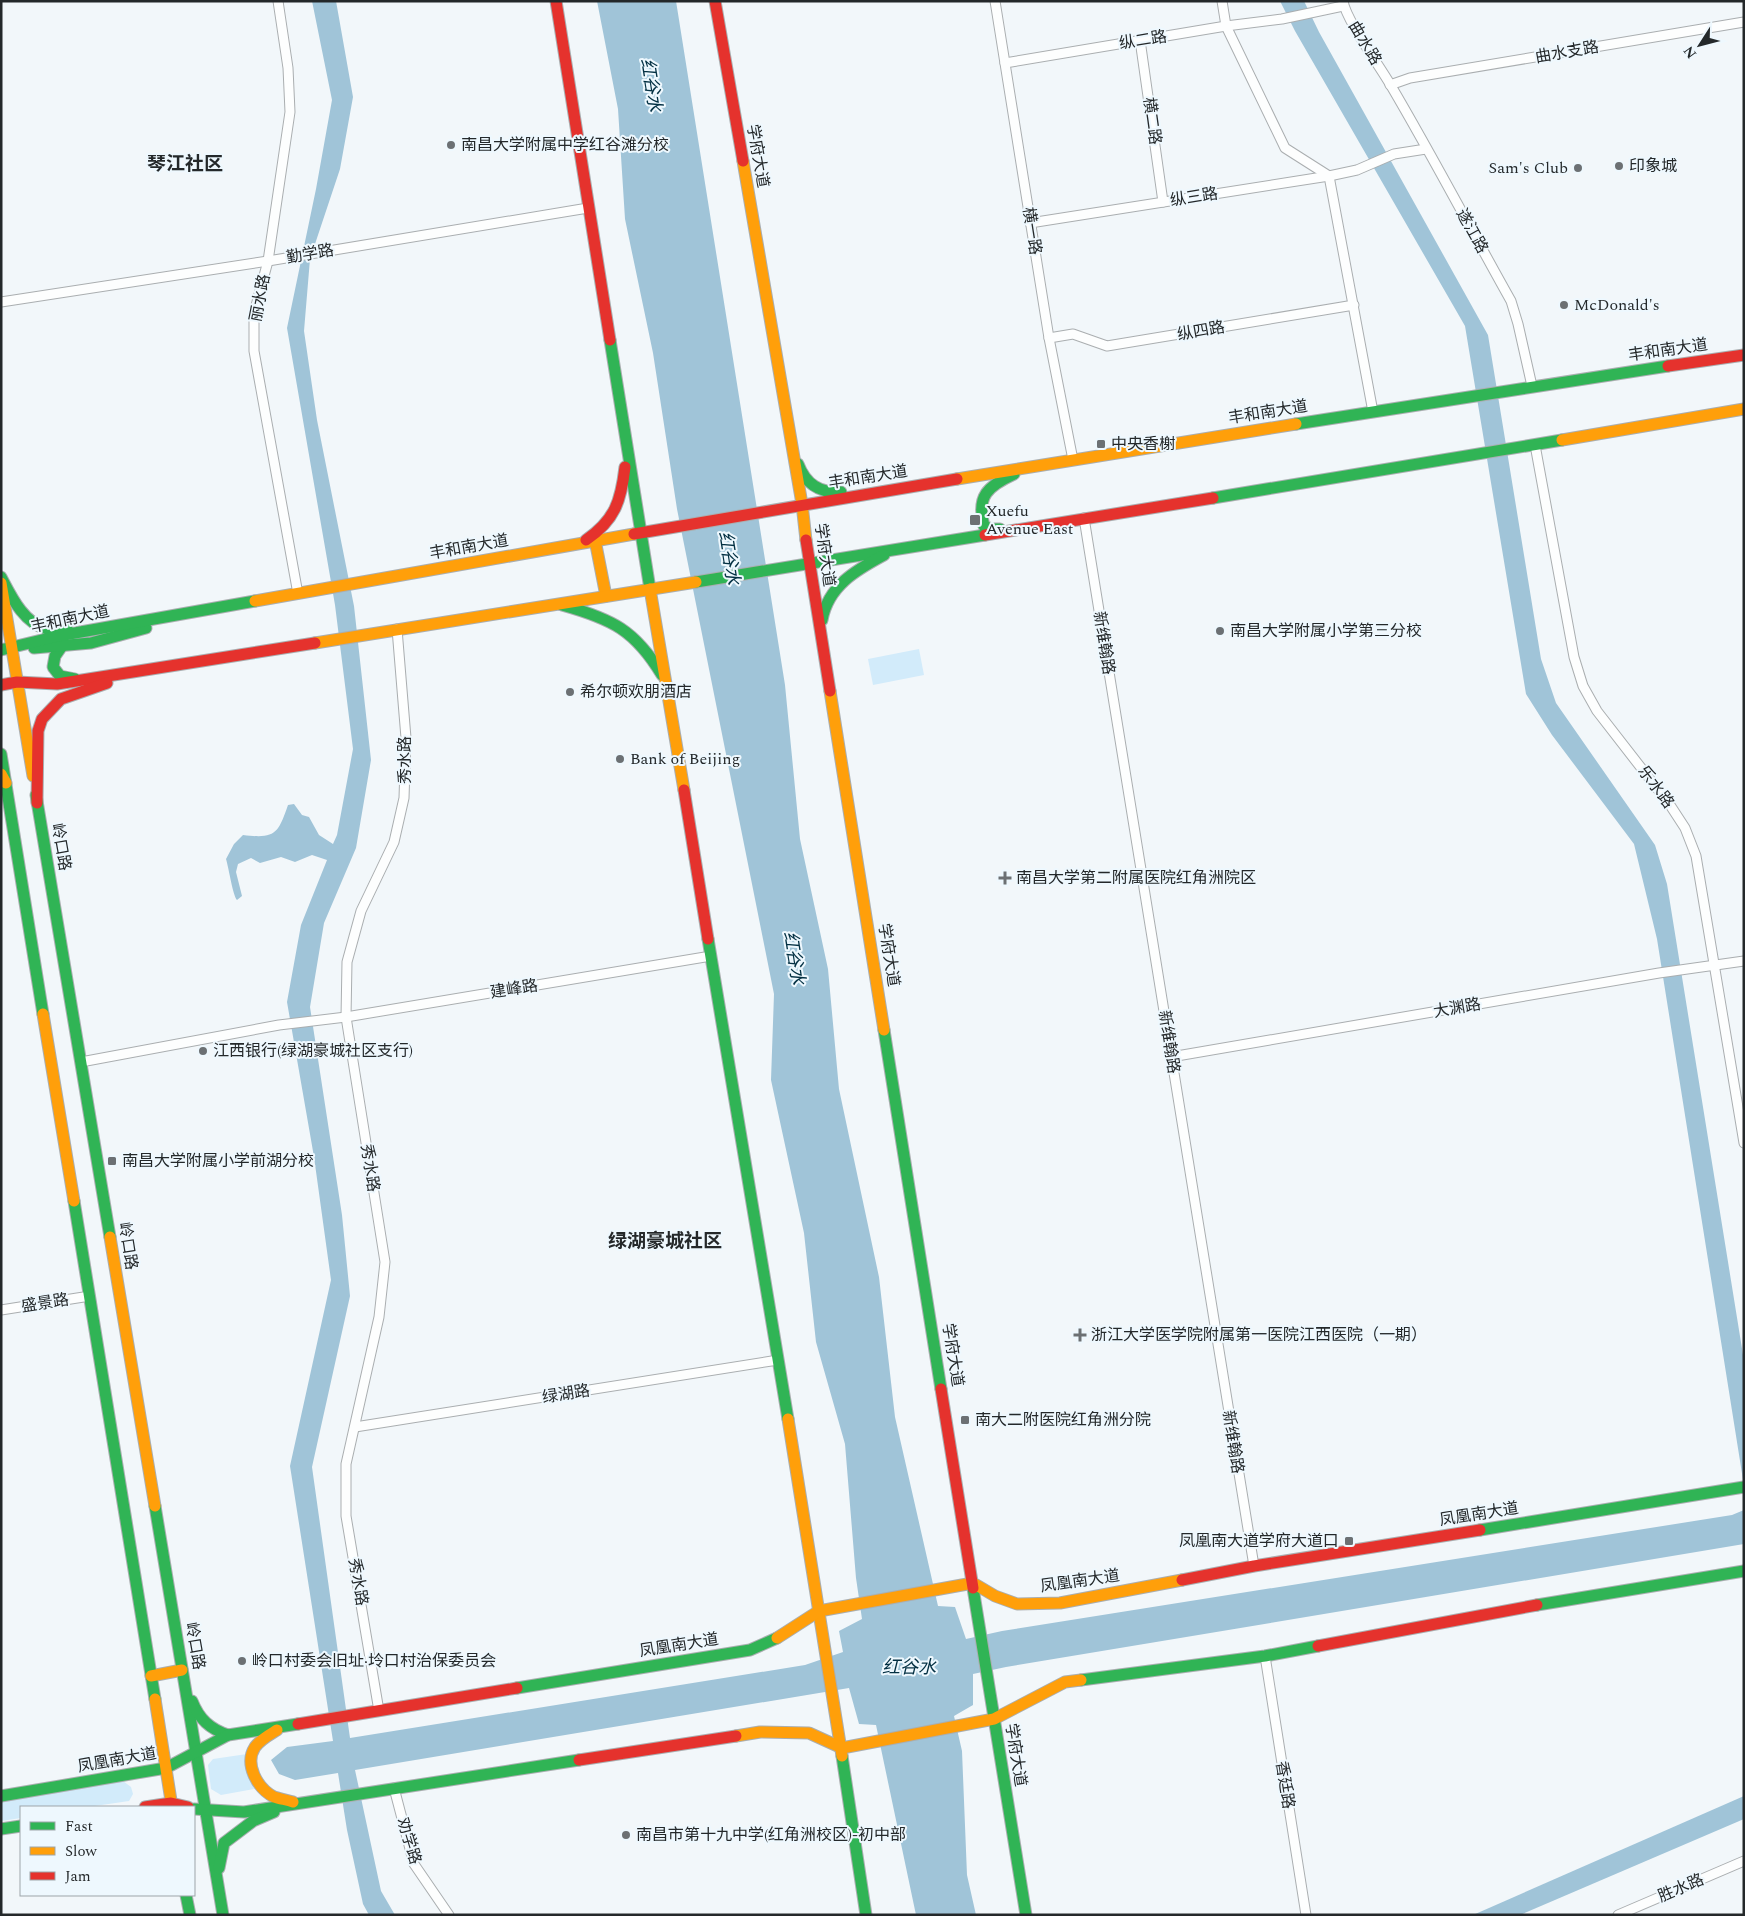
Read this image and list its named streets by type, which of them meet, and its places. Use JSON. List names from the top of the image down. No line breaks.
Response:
{"streets":{"main road":["学府大道","丰和南大道","岭口路","凤凰南大道"],"street":["纵二路","曲水路","曲水支路","横二路","纵三路","横一路","遂江路","勤学路","丽水路","纵四路","新维翰路","秀水路","乐水路","建峰路","大渊路","盛景路","绿湖路","香廷路","劝学路","胜水路"]},"crossings":[["纵二路","曲水路"],["纵二路","横二路"],["纵二路","横一路"],["曲水路","曲水支路"],["曲水路","遂江路"],["曲水支路","遂江路"],["横二路","纵三路"],["学府大道","丰和南大道"],["学府大道","凤凰南大道"],["纵三路","横一路"],["纵三路","遂江路"],["横一路","纵四路"],["横一路","丰和南大道"],["遂江路","丰和南大道"],["勤学路","丽水路"],["丽水路","丰和南大道"],["丰和南大道","岭口路"],["新维翰路","大渊路"],["新维翰路","凤凰南大道"],["秀水路","建峰路"],["秀水路","绿湖路"],["秀水路","凤凰南大道"],["乐水路","大渊路"],["岭口路","建峰路"],["岭口路","凤凰南大道"]],"districts":["琴江社区","绿湖豪城社区"],"water":["红谷水"],"places":{"other":["南昌大学附属中学红谷滩分校","印象城","Sam's Club","McDonald's","南昌大学附属小学第三分校","希尔顿欢朋酒店","Bank of Beijing","江西银行(绿湖豪城社区支行)","岭口村委会旧址·坽口村治保委员会","南昌市第十九中学(红角洲校区)-初中部"],"transit":["中央香榭","Xuefu Avenue East","南昌大学附属小学前湖分校","南大二附医院红角洲分院","凤凰南大道学府大道口"],"health":["南昌大学第二附属医院红角洲院区","浙江大学医学院附属第一医院江西医院（一期）"]},"legend":["Fast","Slow","Jam"],"north":"bottom left"}
